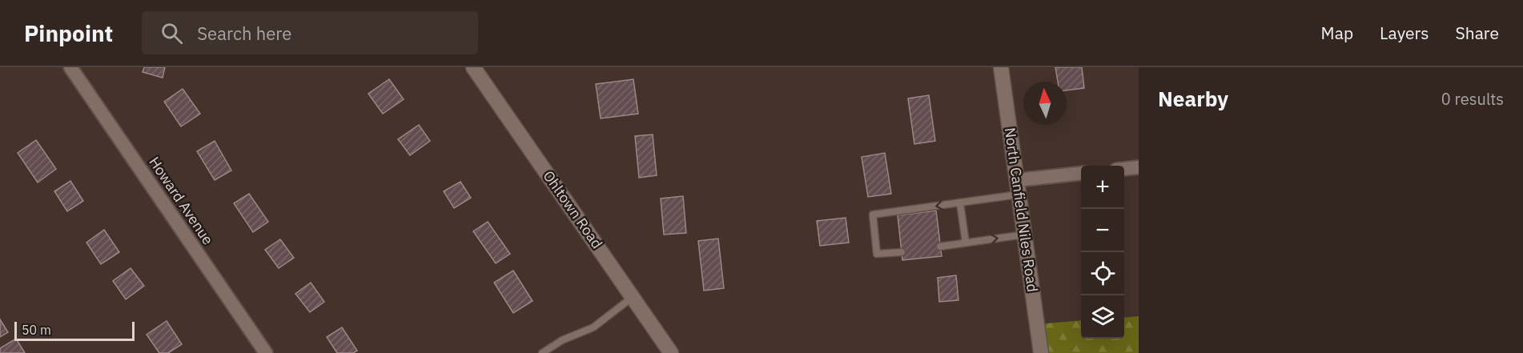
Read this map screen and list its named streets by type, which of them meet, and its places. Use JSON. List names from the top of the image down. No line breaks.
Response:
{"streets":{"street":["Howard Avenue","Ohltown Road","North Canfield Niles Road"]},"scale_bar":"50 m","north":"top","page":{"header":"Pinpoint","search":"Search here","nav":["Map","Layers","Share"],"heading":["Nearby","0 results"],"map_buttons":["+","−"],"scale":"50 m"}}
